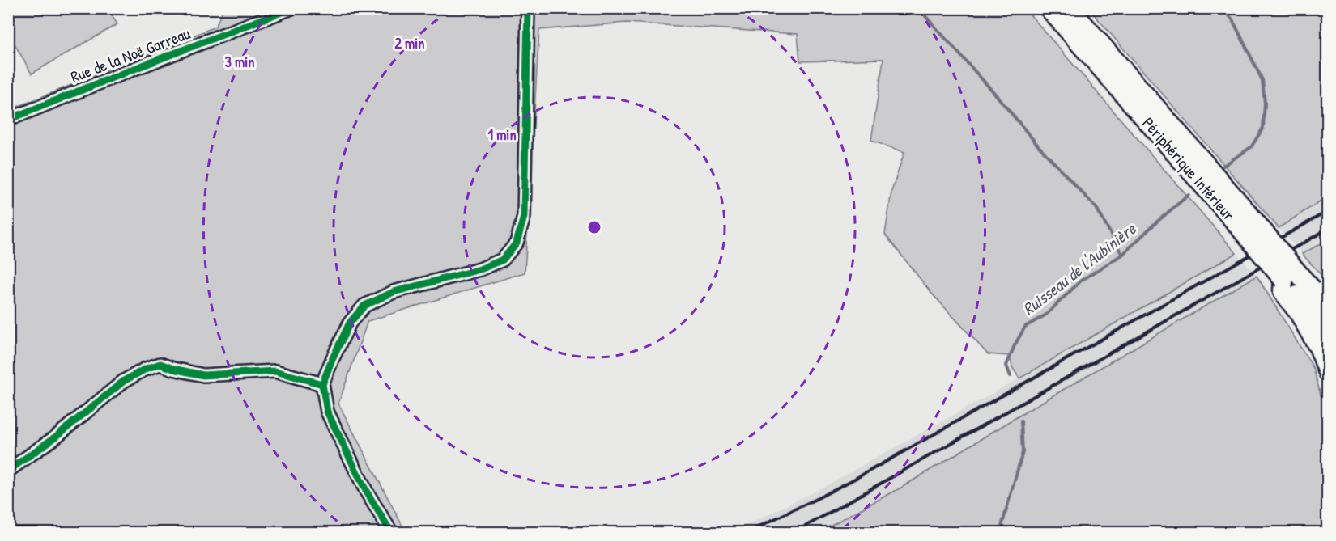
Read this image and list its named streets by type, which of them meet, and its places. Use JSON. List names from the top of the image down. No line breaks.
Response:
{"streets":{"highway":["Périphérique Intérieur"],"street":["Rue de la Noë Garreau"]},"water":["Ruisseau de l'Aubinière"],"rings":["2 min","3 min","1 min"]}
